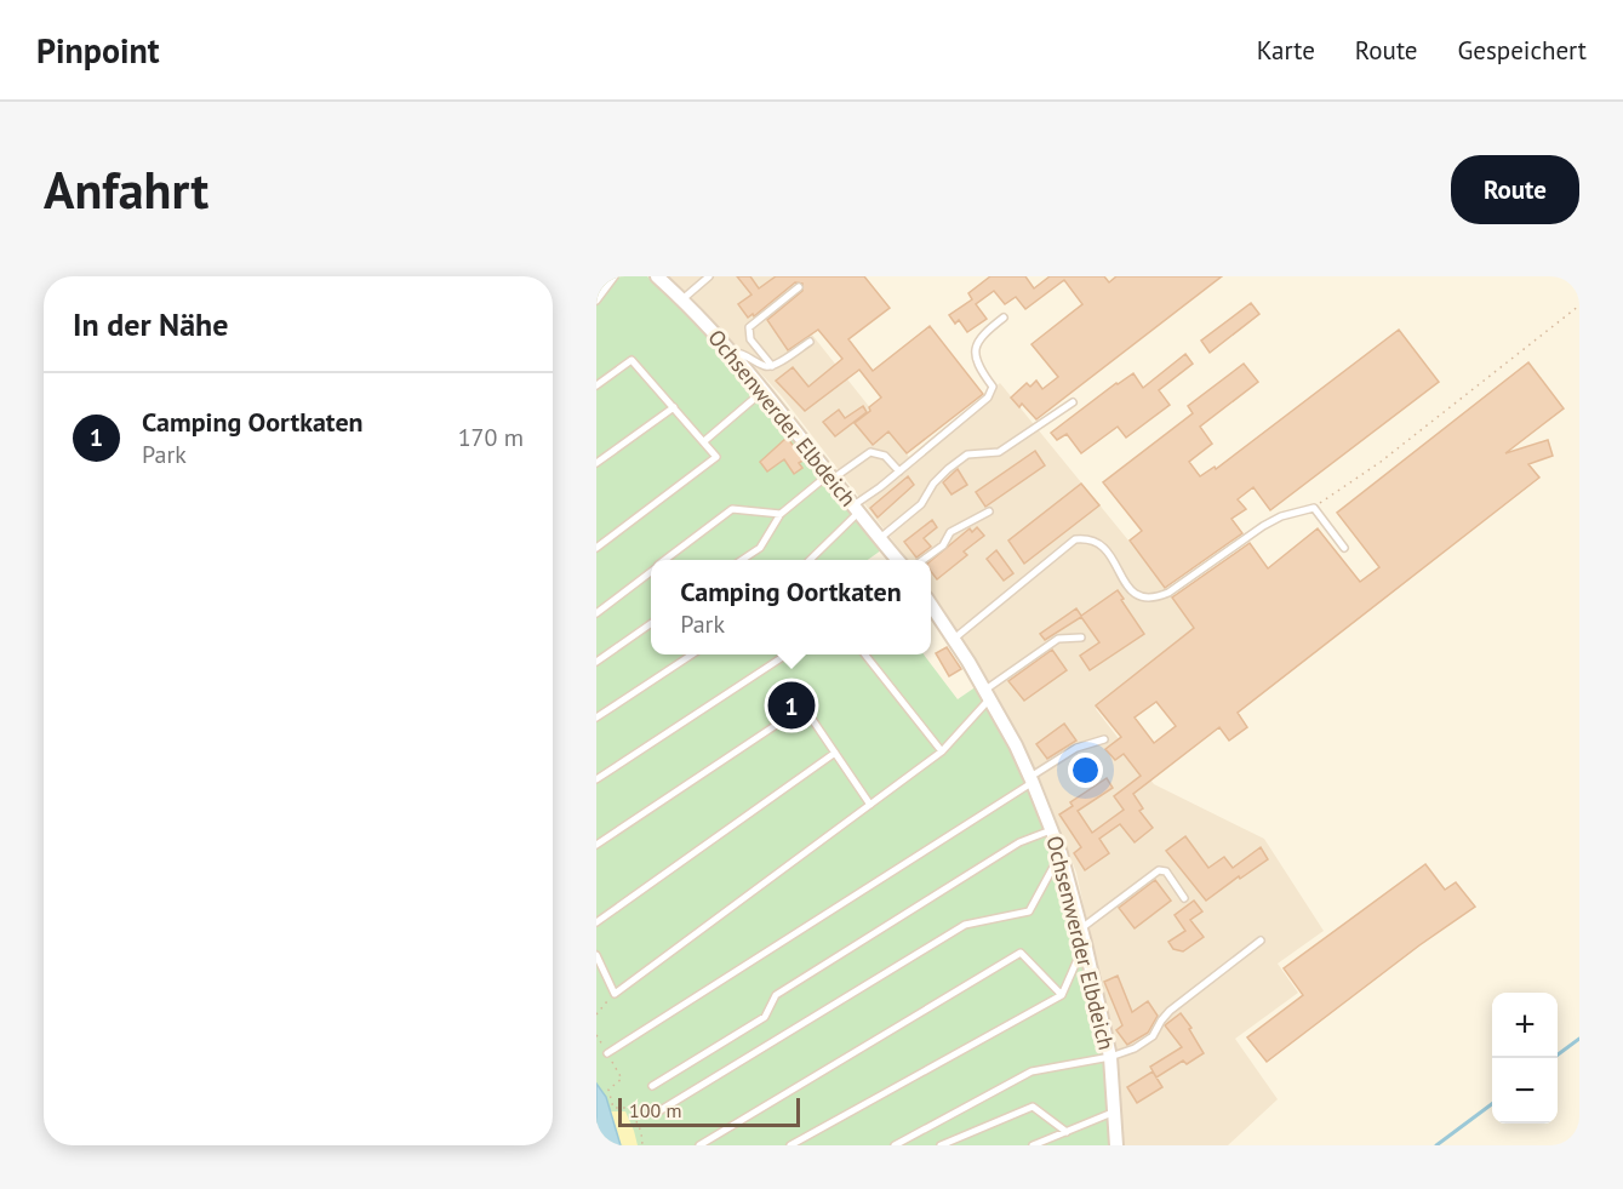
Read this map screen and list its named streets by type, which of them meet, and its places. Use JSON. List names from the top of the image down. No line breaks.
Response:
{"streets":{"street":["Ochsenwerder Elbdeich"]},"scale_bar":"100 m","page":{"header":"Pinpoint","nav":["Karte","Route","Gespeichert"],"buttons":"Route","title":"Anfahrt","heading":"In der Nähe","list":[{"mark":"1","name":"Camping Oortkaten","note":"Park","value":"170 m"}],"popup":["Camping Oortkaten","Park"],"pins":"1","map_buttons":["+","−"],"scale":"100 m"}}
